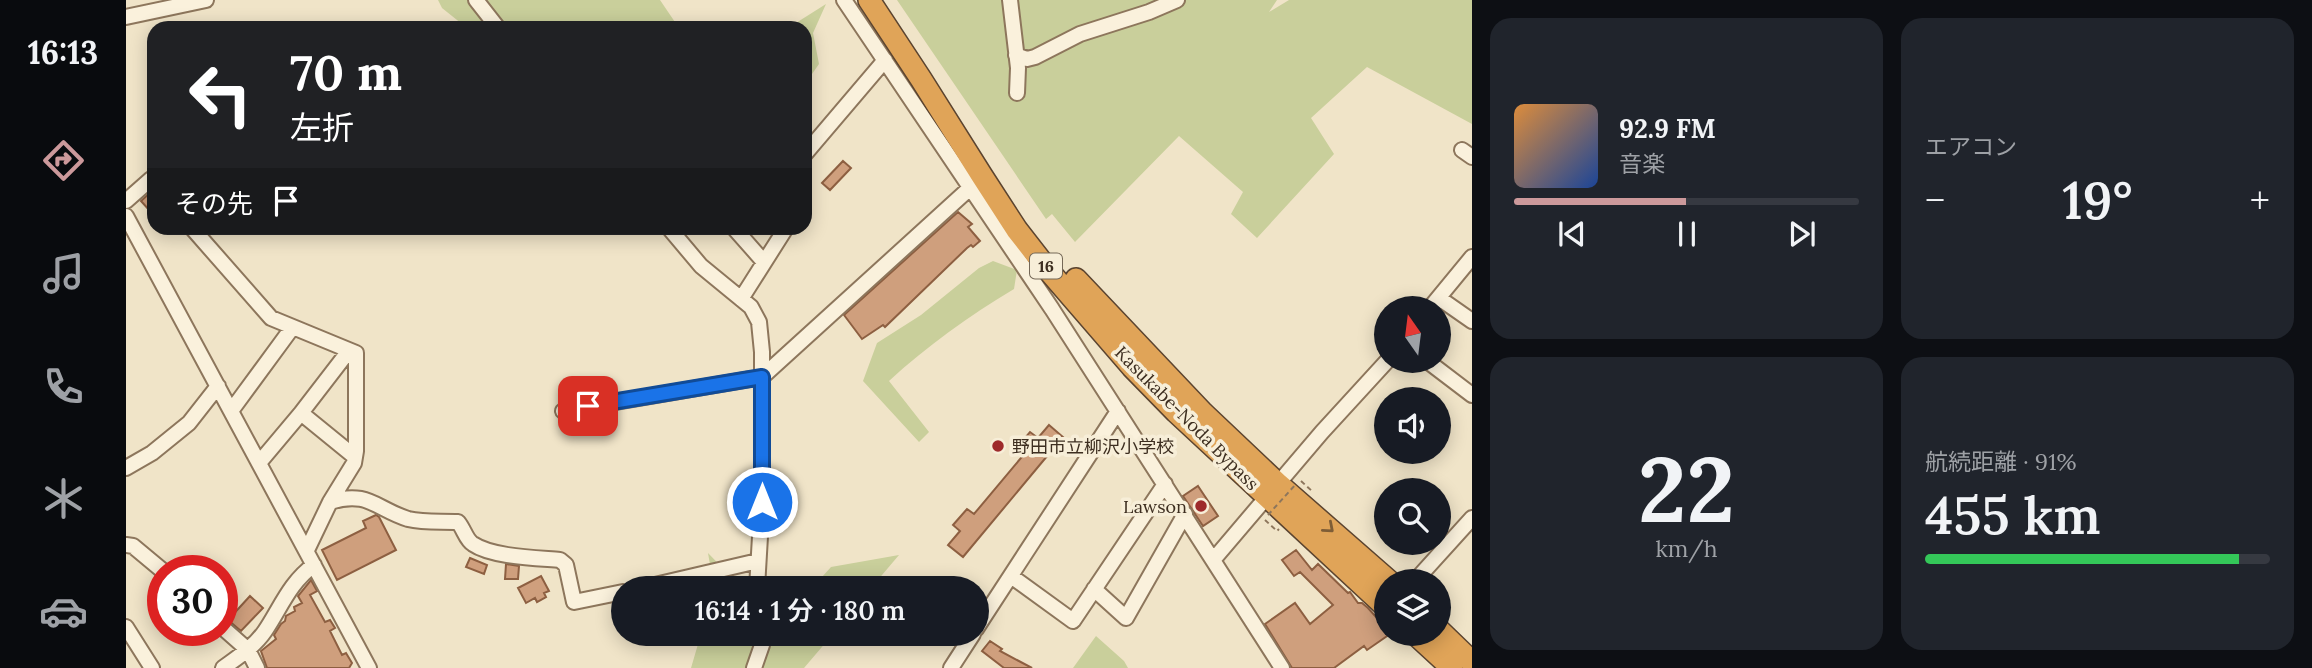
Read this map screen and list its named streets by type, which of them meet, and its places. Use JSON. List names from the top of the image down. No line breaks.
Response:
{"streets":{"highway":["16","Kasukabe-Noda Bypass"]},"places":["野田市立柳沢小学校","Lawson"],"north":"top","page":{"tabs":"16:13","tile":["エアコン",["22","km/h"],["航続距離 · 91%","455 km"]],"turn":["70 m","左折"],"song":["92.9 FM","音楽"],"then":"その先","heat":["−","19°","+"],"limit":"30","trip":"16:14 · 1 分 · 180 m"}}
